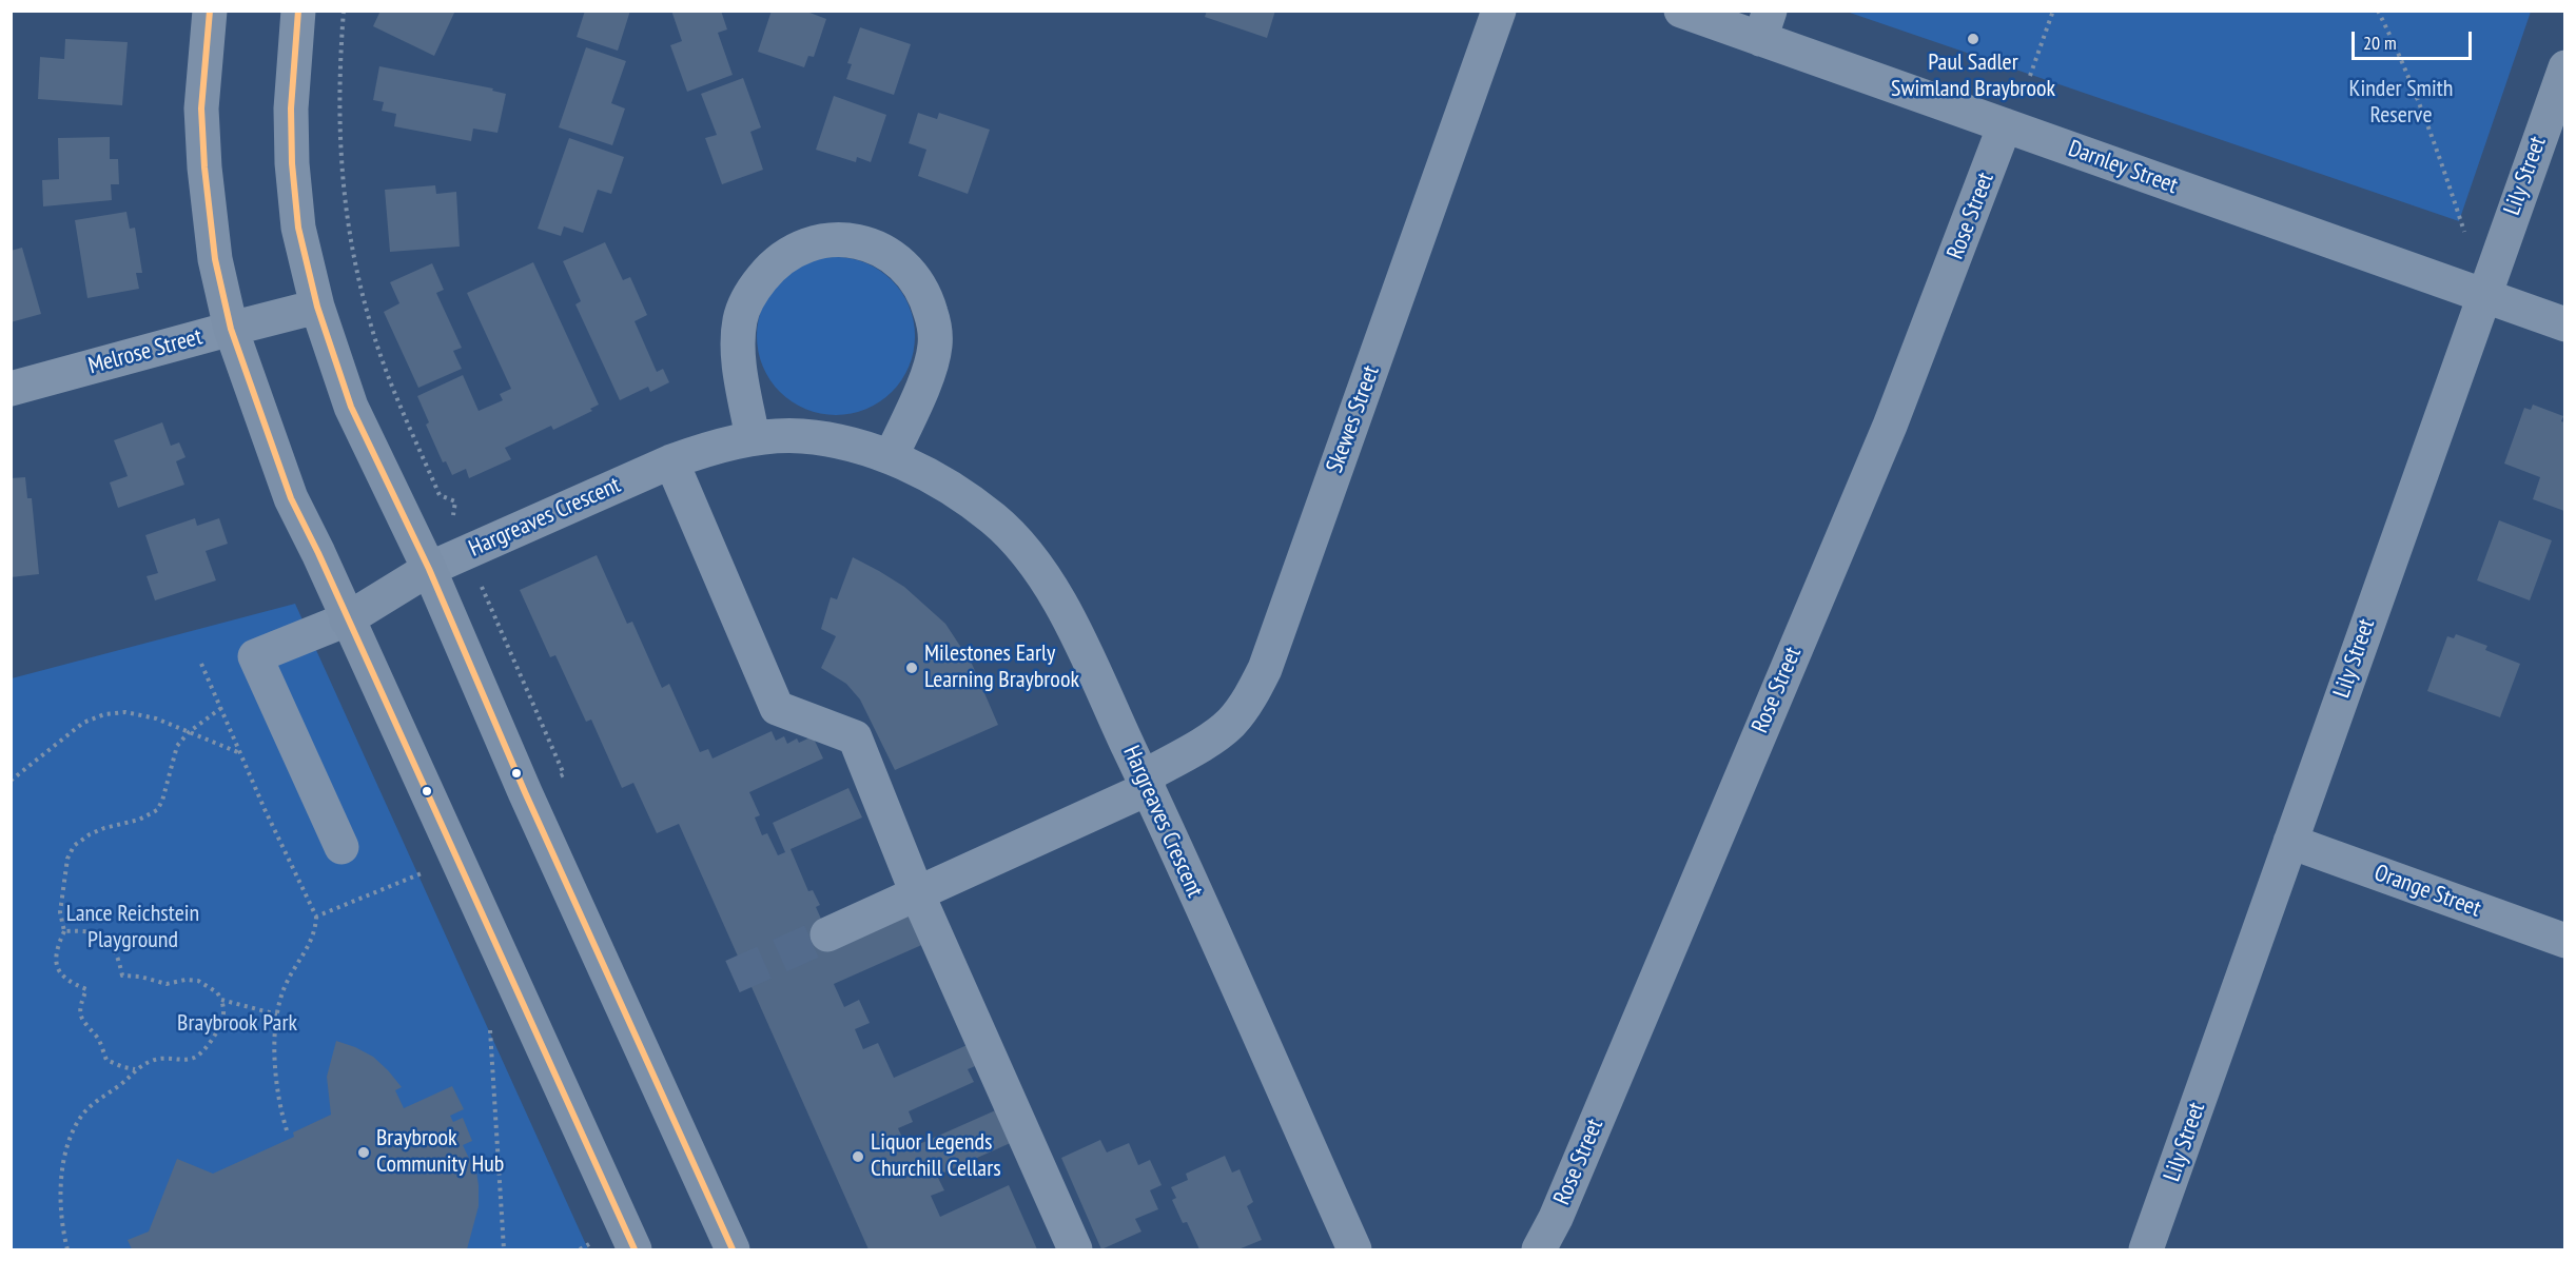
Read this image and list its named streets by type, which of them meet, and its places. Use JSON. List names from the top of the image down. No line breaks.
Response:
{"streets":{"main road":["Melrose Street","Hargreaves Crescent"],"street":["Darnley Street","Lily Street","Rose Street","Skewes Street","Orange Street"]},"crossings":[["Darnley Street","Lily Street"],["Darnley Street","Rose Street"],["Lily Street","Orange Street"],["Skewes Street","Hargreaves Crescent"]],"parks":["Kinder Smith Reserve","Lance Reichstein Playground","Braybrook Park"],"places":["Paul Sadler Swimland Braybrook","Milestones Early Learning Braybrook","Braybrook Community Hub","Liquor Legends Churchill Cellars"],"scale_bar":"20 m"}
